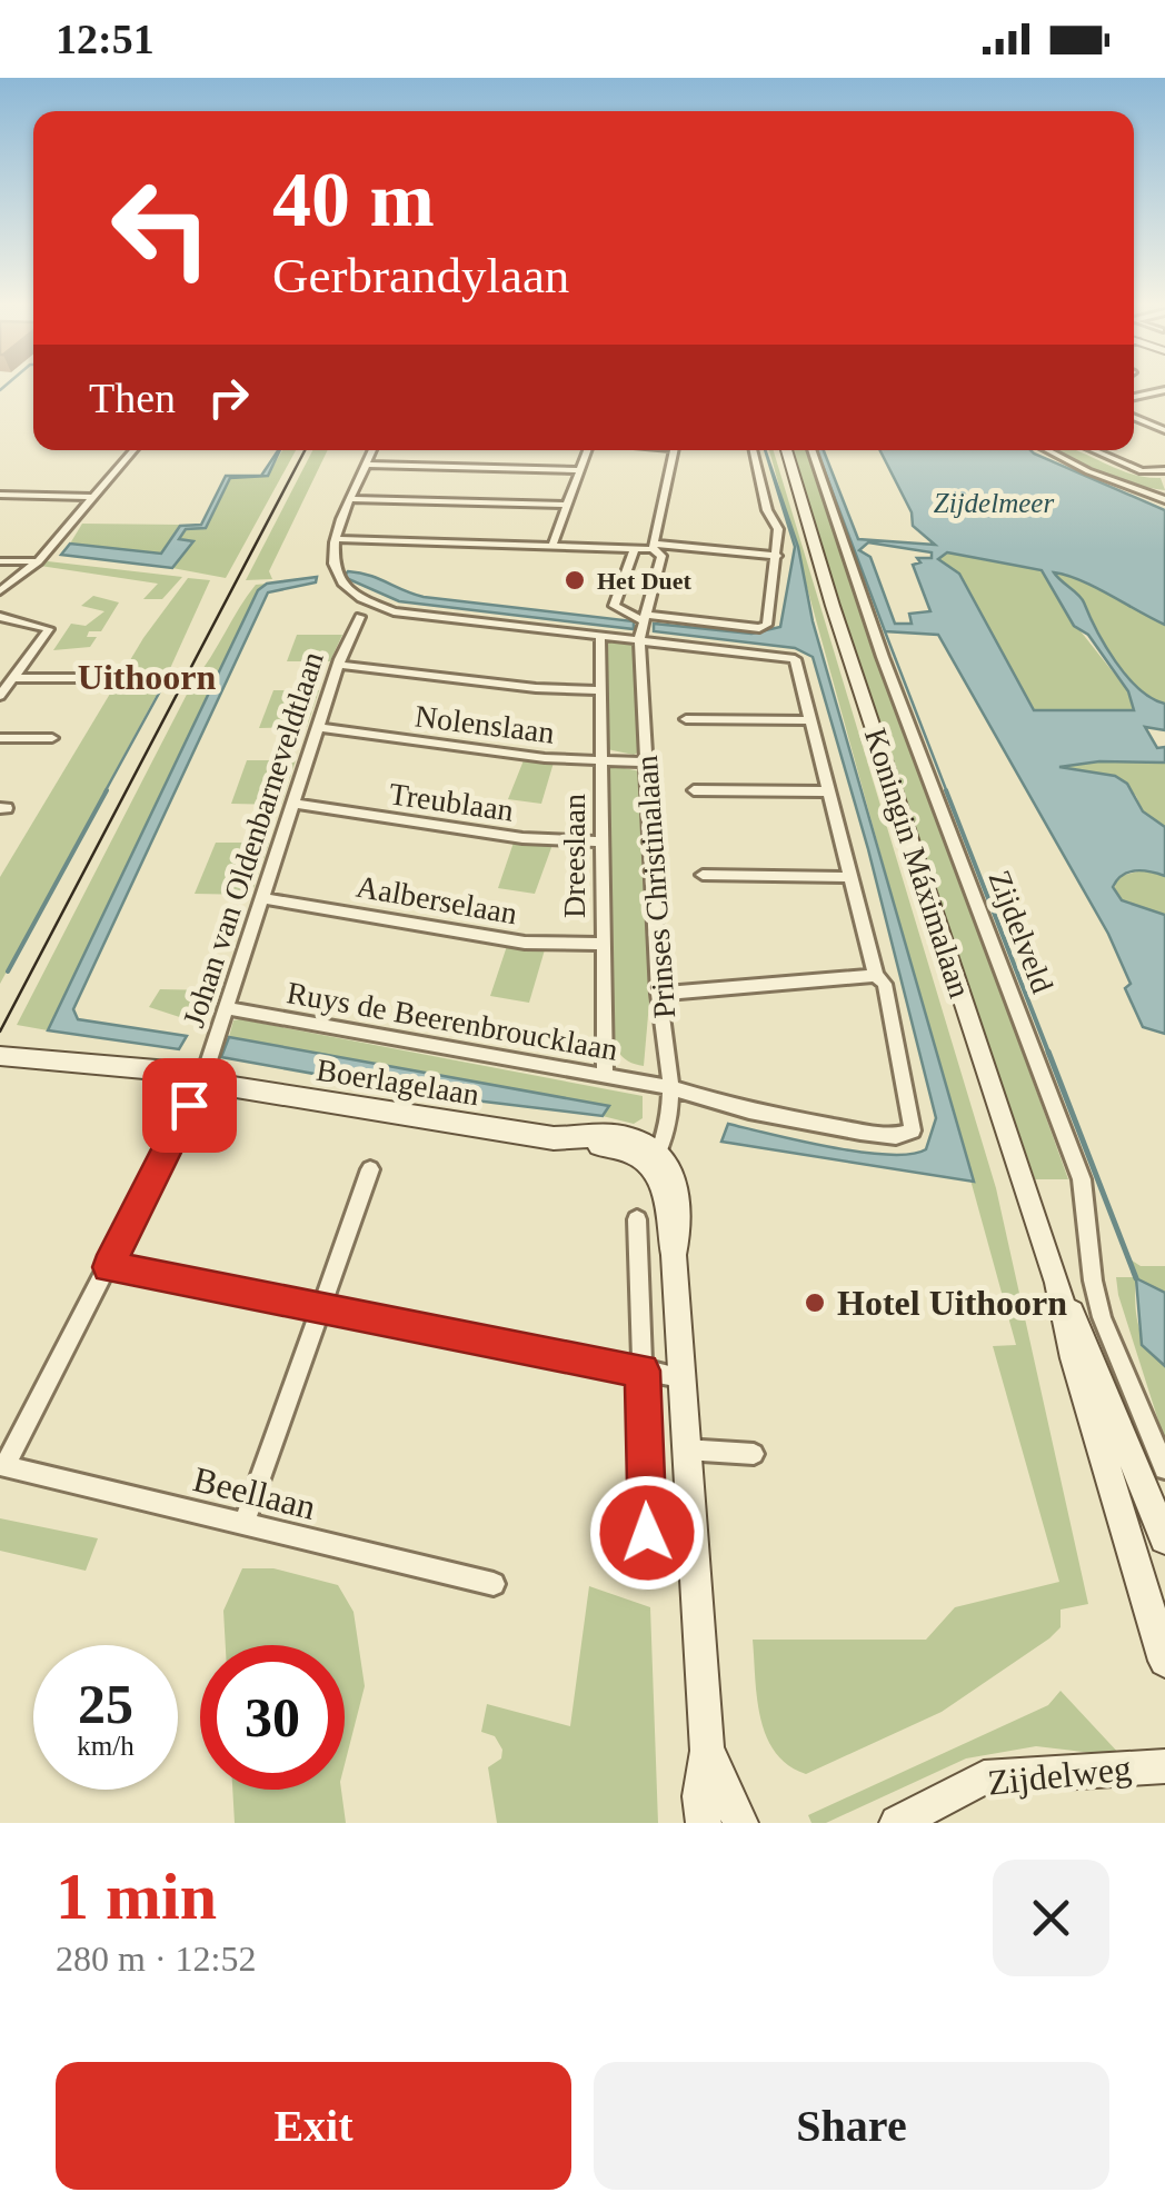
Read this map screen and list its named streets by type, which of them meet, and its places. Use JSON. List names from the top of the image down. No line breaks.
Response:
{"streets":{"street":["Nolenslaan","Treublaan","Johan van Oldenbarneveldtlaan","Dreeslaan","Koningin Máximalaan","Prinses Christinalaan","Aalberselaan","Zijdelveld","Ruys de Beerenbroucklaan","Boerlagelaan","Beellaan","Zijdelweg"]},"crossings":[["Nolenslaan","Johan van Oldenbarneveldtlaan"],["Nolenslaan","Dreeslaan"],["Nolenslaan","Prinses Christinalaan"],["Treublaan","Johan van Oldenbarneveldtlaan"],["Treublaan","Dreeslaan"],["Johan van Oldenbarneveldtlaan","Aalberselaan"],["Johan van Oldenbarneveldtlaan","Ruys de Beerenbroucklaan"],["Johan van Oldenbarneveldtlaan","Boerlagelaan"],["Johan van Oldenbarneveldtlaan","Beellaan"],["Dreeslaan","Aalberselaan"],["Dreeslaan","Ruys de Beerenbroucklaan"],["Prinses Christinalaan","Ruys de Beerenbroucklaan"],["Prinses Christinalaan","Boerlagelaan"]],"districts":["Uithoorn"],"water":["Zijdelmeer"],"places":["Het Duet","Hotel Uithoorn"],"page":{"status":"12:51","turn":["40 m","Gerbrandylaan"],"then":"Then","speed":"25 km/h","limit":"30","heading":["1 min","280 m · 12:52"],"buttons":["Exit","Share"]}}
